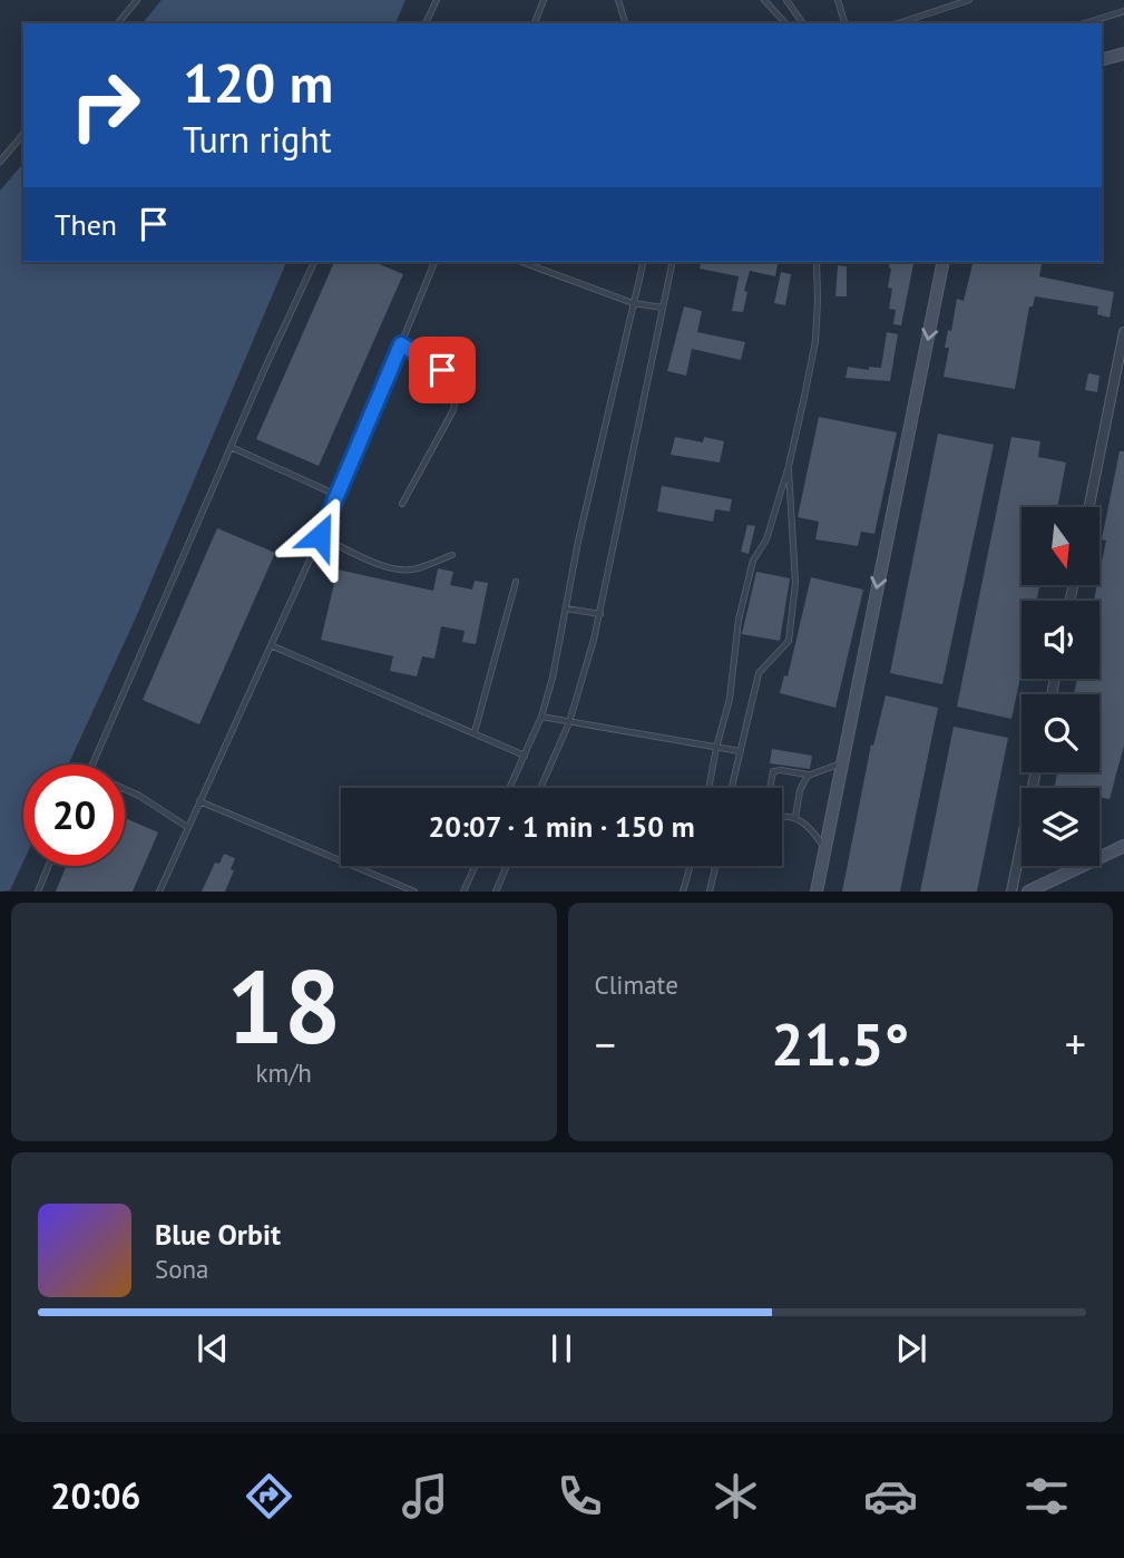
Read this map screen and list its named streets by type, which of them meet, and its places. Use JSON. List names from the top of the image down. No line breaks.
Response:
{"north":"bottom","page":{"turn":["120 m","Turn right"],"then":"Then","limit":"20","trip":"20:07 · 1 min · 150 m","tile":[["18","km/h"],"Climate"],"heat":["−","21.5°","+"],"song":["Blue Orbit","Sona"],"tabs":"20:06"}}
